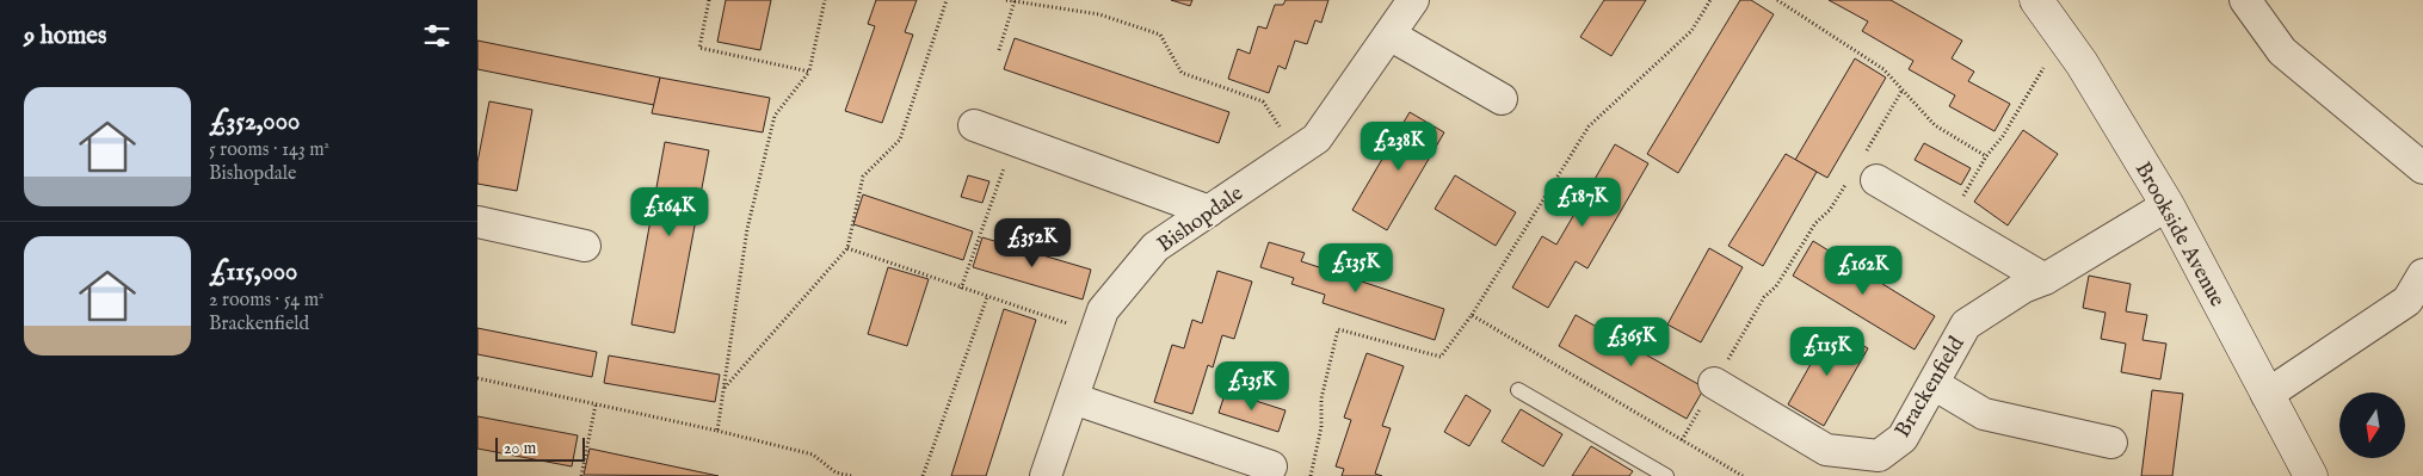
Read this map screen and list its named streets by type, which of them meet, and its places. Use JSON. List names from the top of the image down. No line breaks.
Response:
{"streets":{"street":["Bishopdale","Brookside Avenue","Brackenfield"]},"crossings":[["Brookside Avenue","Brackenfield"]],"scale_bar":"20 m","north":"bottom","page":{"heading":"9 homes","list":[{"name":"£352,000","note":"5 rooms · 143 m² · Bishopdale"},{"name":"£115,000","note":"2 rooms · 54 m² · Brackenfield"}],"price":["£238K","£187K","£164K","£352K","£135K","£162K","£365K","£115K","£135K"],"scale":"20 m"}}
